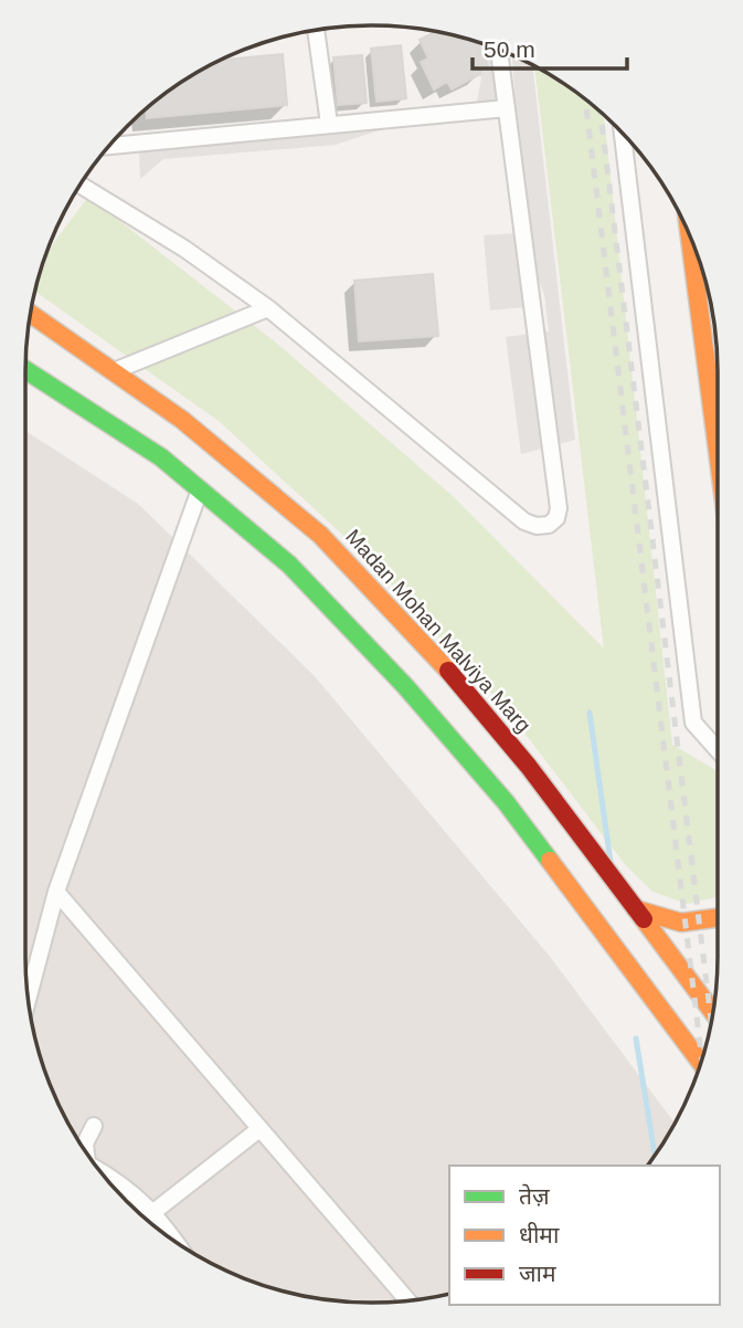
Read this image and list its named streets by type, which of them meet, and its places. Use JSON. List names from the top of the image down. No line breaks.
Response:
{"streets":{"main road":["Madan Mohan Malviya Marg"]},"legend":["तेज़","धीमा","जाम"],"scale_bar":"50 m"}
